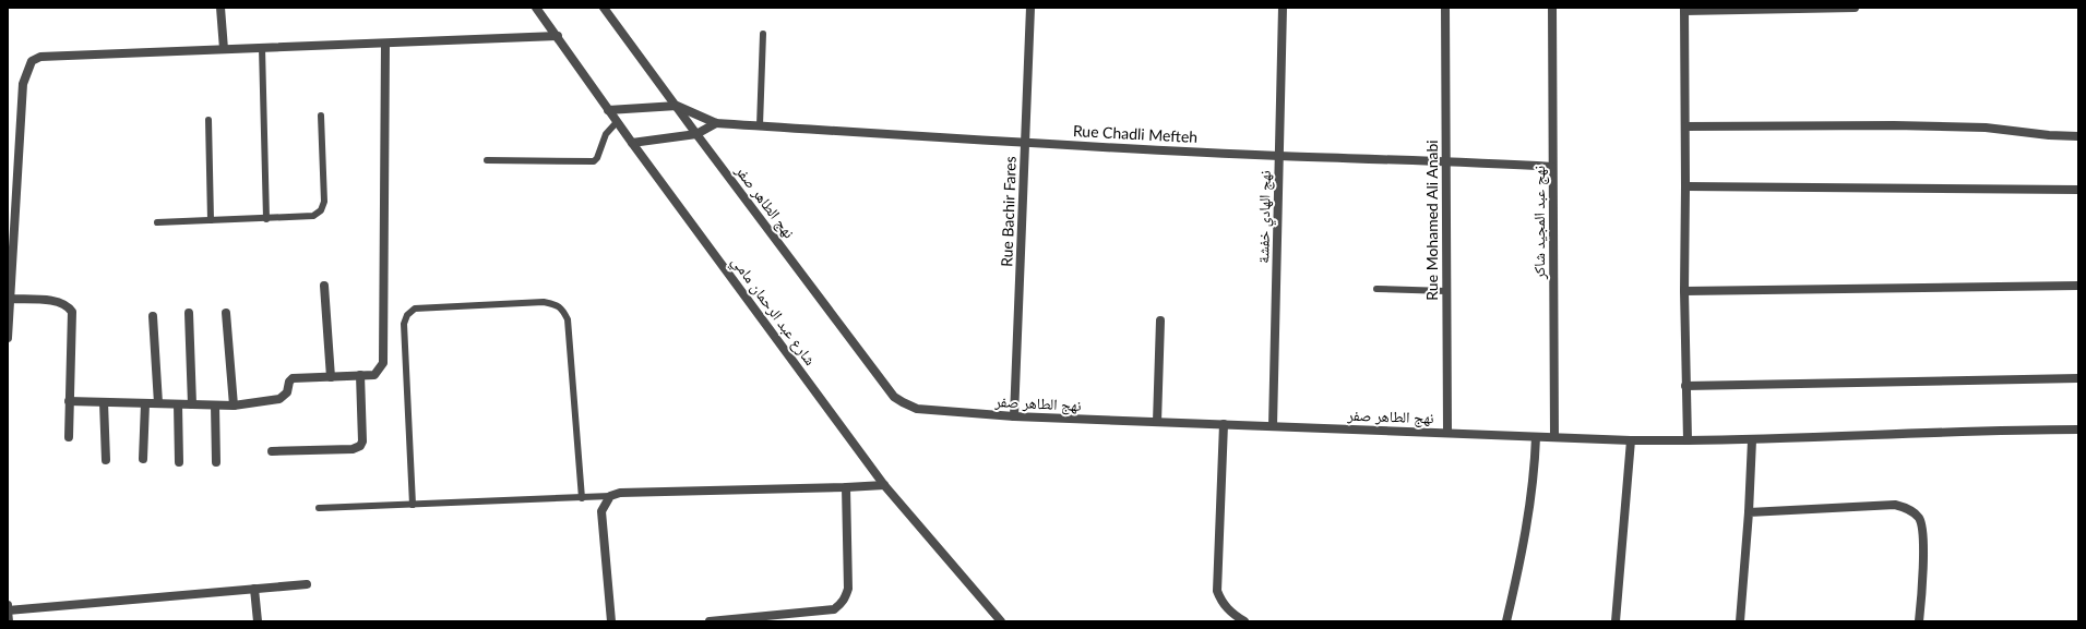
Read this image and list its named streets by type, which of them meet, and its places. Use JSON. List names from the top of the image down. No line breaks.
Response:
{"streets":{"street":["Rue Chadli Mefteh","نهج الطاهر صفر","Rue Bachir Fares","نهج الهادي خفشة","Rue Mohamed Ali Anabi","نهج عبد المجيد شاكر","شارع عبد الرحمان مامي"]},"crossings":[["Rue Chadli Mefteh","نهج الطاهر صفر"],["Rue Chadli Mefteh","Rue Bachir Fares"],["Rue Chadli Mefteh","نهج الهادي خفشة"],["Rue Chadli Mefteh","Rue Mohamed Ali Anabi"],["Rue Chadli Mefteh","نهج عبد المجيد شاكر"],["نهج الطاهر صفر","Rue Bachir Fares"],["نهج الطاهر صفر","نهج الهادي خفشة"],["نهج الطاهر صفر","Rue Mohamed Ali Anabi"],["نهج الطاهر صفر","نهج عبد المجيد شاكر"]]}
